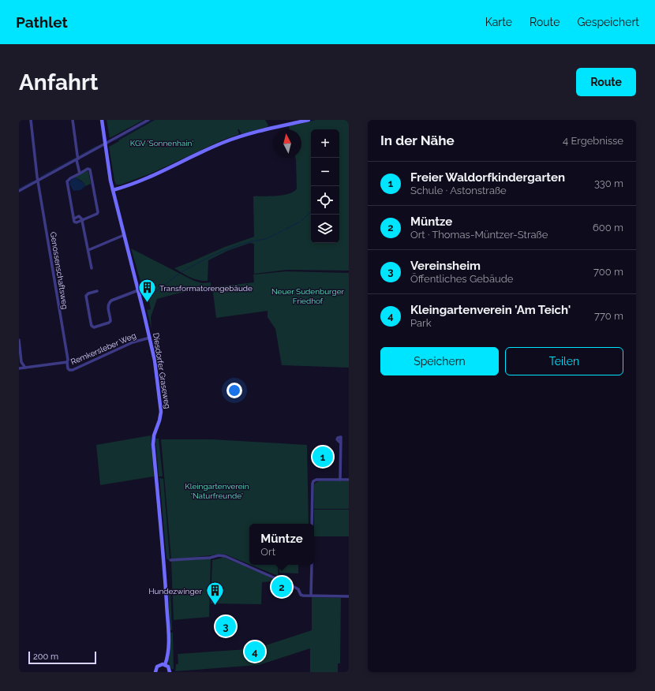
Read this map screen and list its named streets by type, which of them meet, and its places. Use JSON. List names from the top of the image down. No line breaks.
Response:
{"streets":{"main road":["Diesdorfer Graseweg"],"street":["Genossenschaftsweg","Remkersleber Weg"]},"crossings":[["Genossenschaftsweg","Remkersleber Weg"],["Remkersleber Weg","Diesdorfer Graseweg"]],"parks":["KGV 'Sonnenhain'","Neuer Sudenburger Friedhof","Kleingartenverein 'Naturfreunde'"],"places":{"building":["Transformatorengebäude","Hundezwinger"]},"scale_bar":"200 m","north":"top","page":{"header":"Pathlet","nav":["Karte","Route","Gespeichert"],"buttons":["Route",["Speichern","Teilen"]],"title":"Anfahrt","heading":["In der Nähe","4 Ergebnisse"],"map_buttons":["+","−"],"list":[{"mark":"1","name":"Freier Waldorfkindergarten","note":"Schule · Astonstraße","value":"330 m"},{"mark":"2","name":"Müntze","note":"Ort · Thomas-Müntzer-Straße","value":"600 m"},{"mark":"3","name":"Vereinsheim","note":"Öffentliches Gebäude","value":"700 m"},{"mark":"4","name":"Kleingartenverein 'Am Teich'","note":"Park","value":"770 m"}],"pins":["1","2","3","4"],"popup":["Müntze","Ort"],"scale":"200 m"}}
